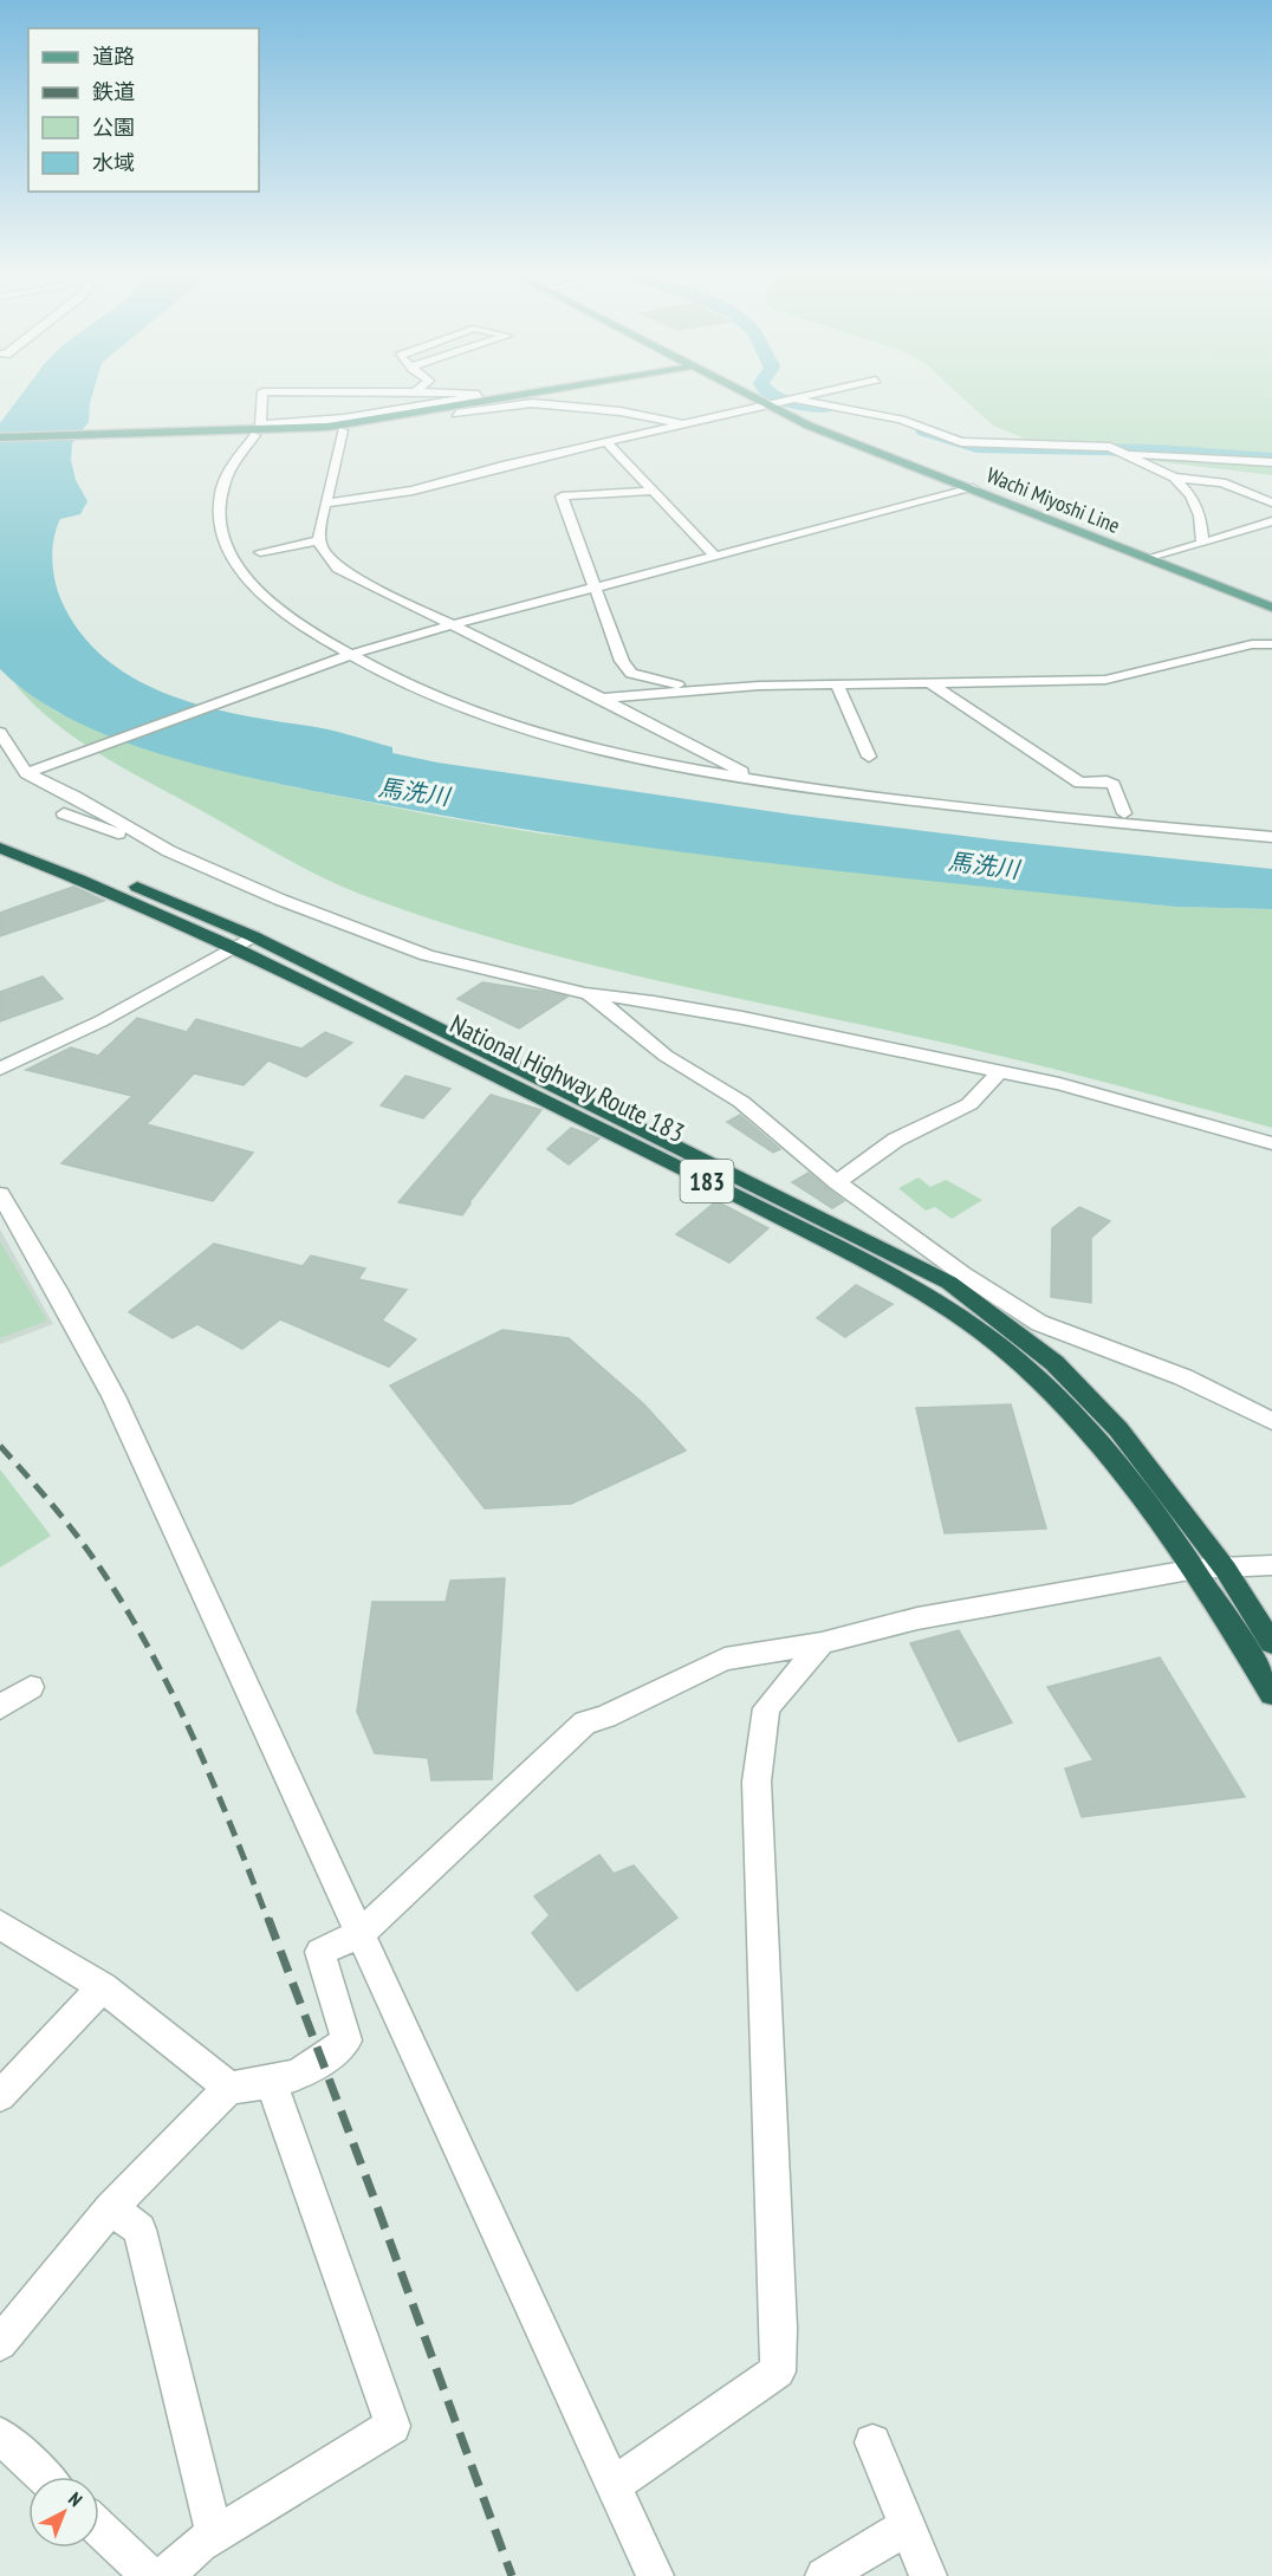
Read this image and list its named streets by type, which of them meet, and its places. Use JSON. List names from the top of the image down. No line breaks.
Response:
{"streets":{"highway":["National Highway Route 183","183"],"main road":["Wachi Miyoshi Line"]},"water":["馬洗川"],"legend":["道路","鉄道","公園","水域"],"north":"top right"}
